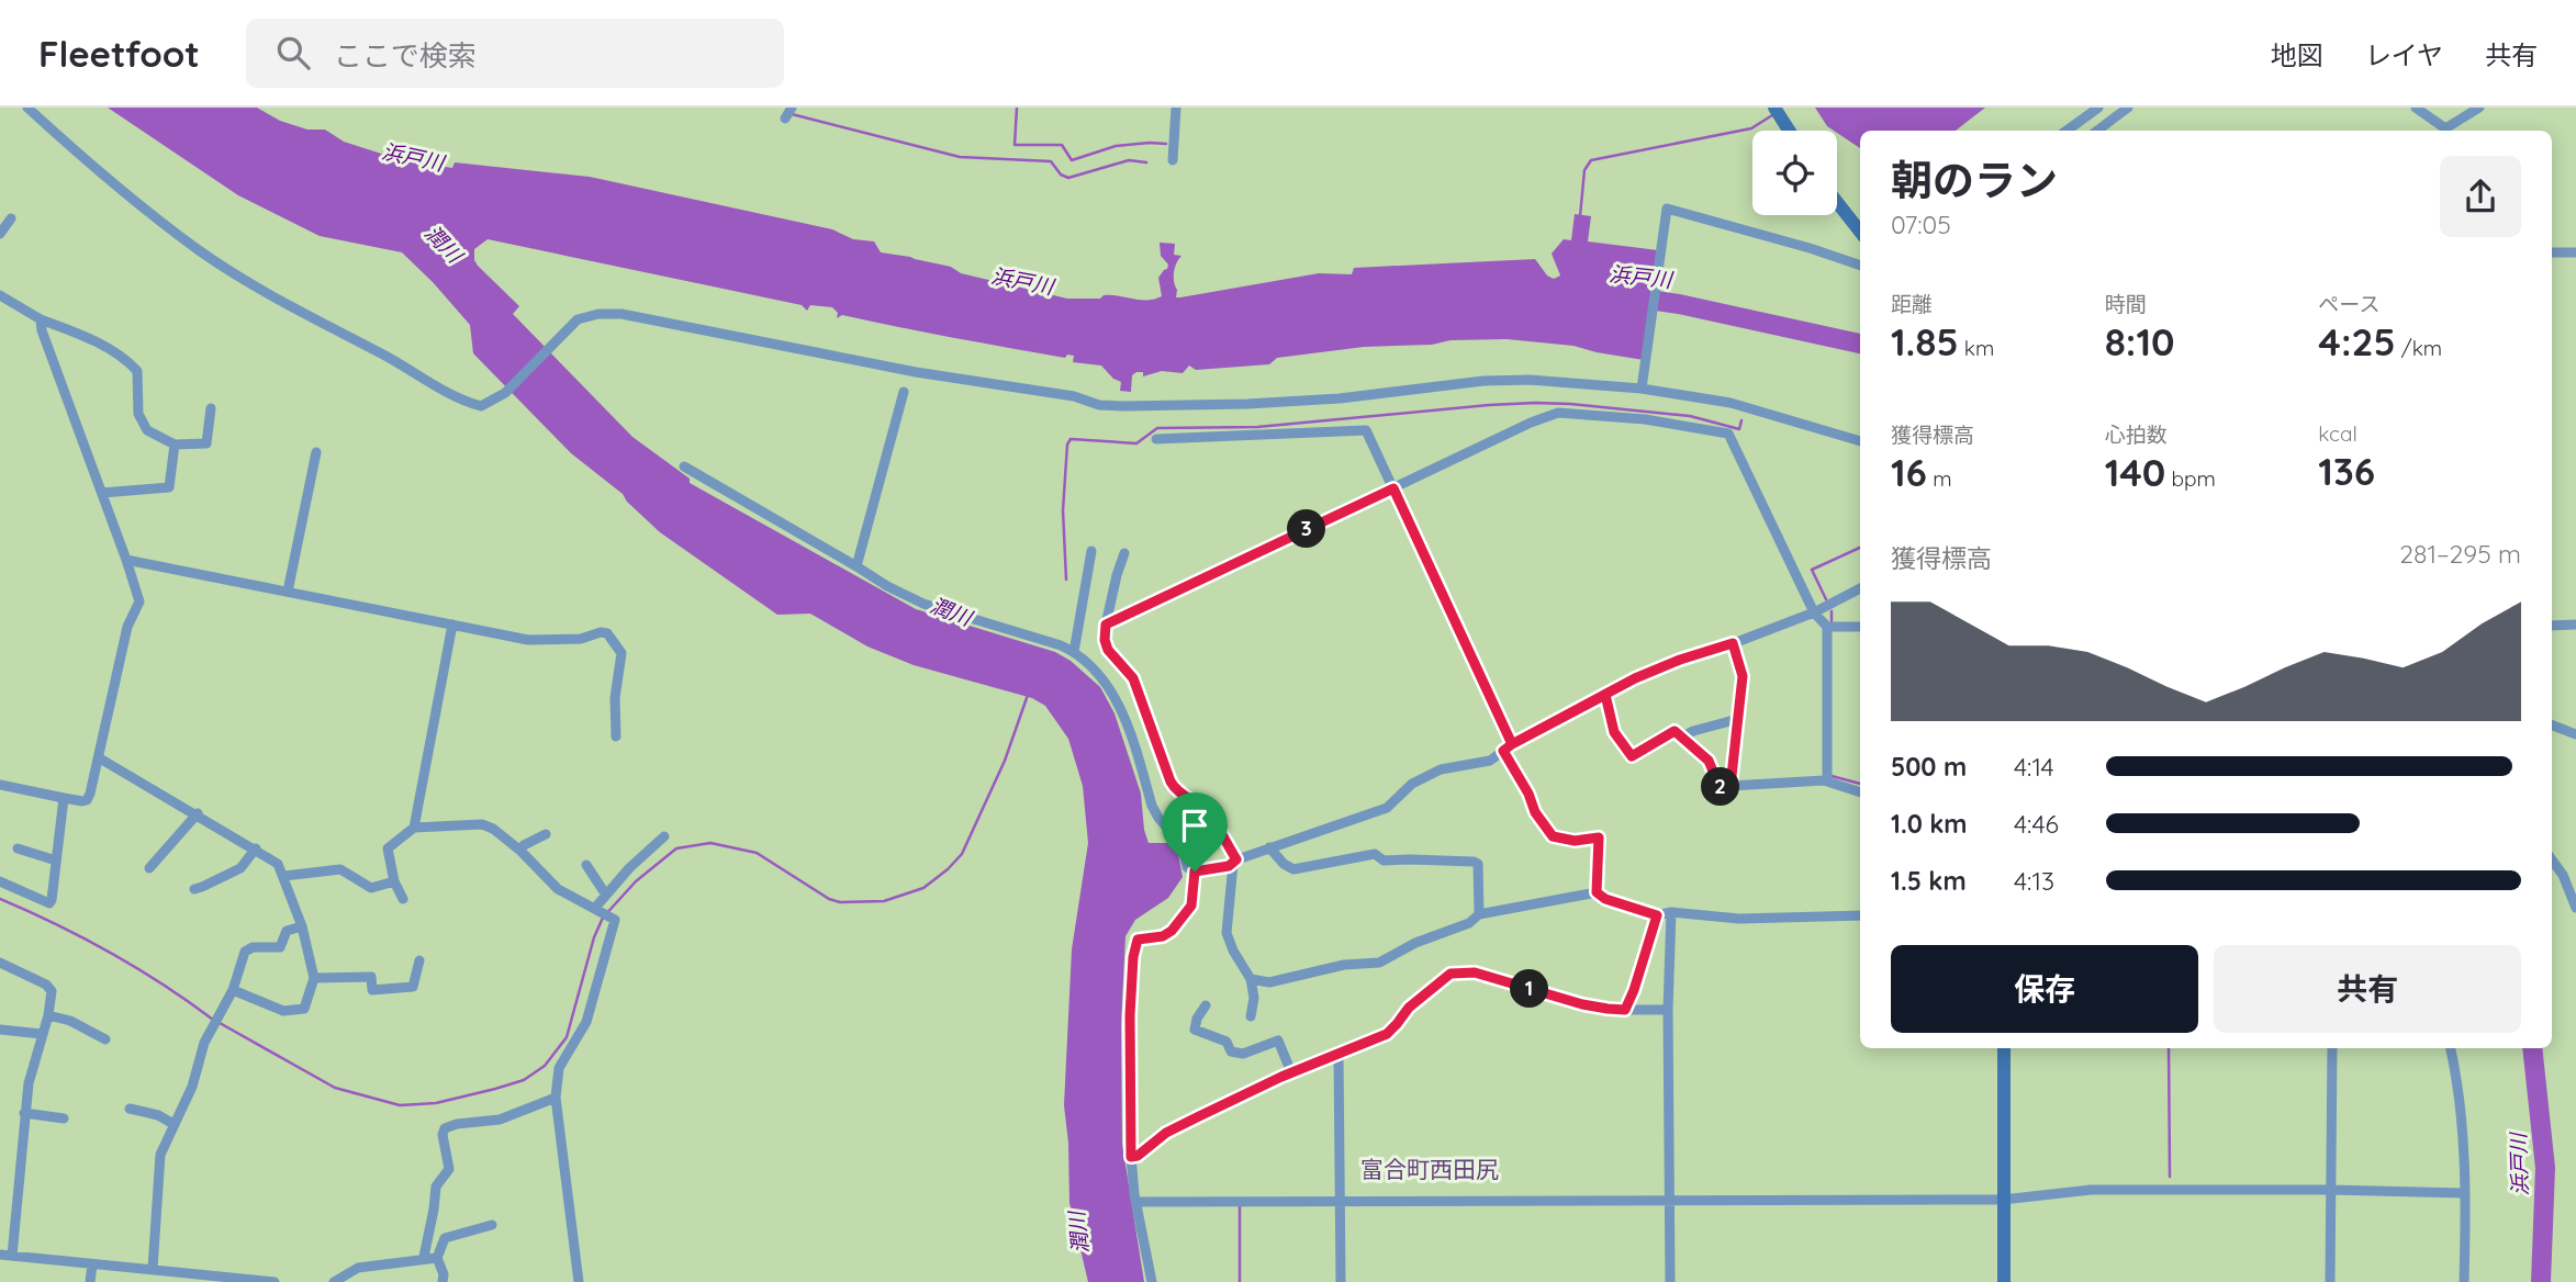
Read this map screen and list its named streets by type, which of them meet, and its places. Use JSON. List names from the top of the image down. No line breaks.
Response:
{"districts":["富合町西田尻"],"water":["浜戸川","潤川"],"page":{"header":"Fleetfoot","search":"ここで検索","nav":["地図","レイヤ","共有"],"heading":["朝のラン","07:05"],"stats":[["距離","1.85 km"],["時間","8:10"],["ペース","4:25 /km"],["獲得標高","16 m"],["心拍数","140 bpm"],["kcal","136"]],"pins":["3","2","1"],"chart":["獲得標高","281–295 m"],"list":[{"name":"500 m","note":"4:14"},{"name":"1.0 km","note":"4:46"},{"name":"1.5 km","note":"4:13"}],"buttons":["保存","共有"]}}
